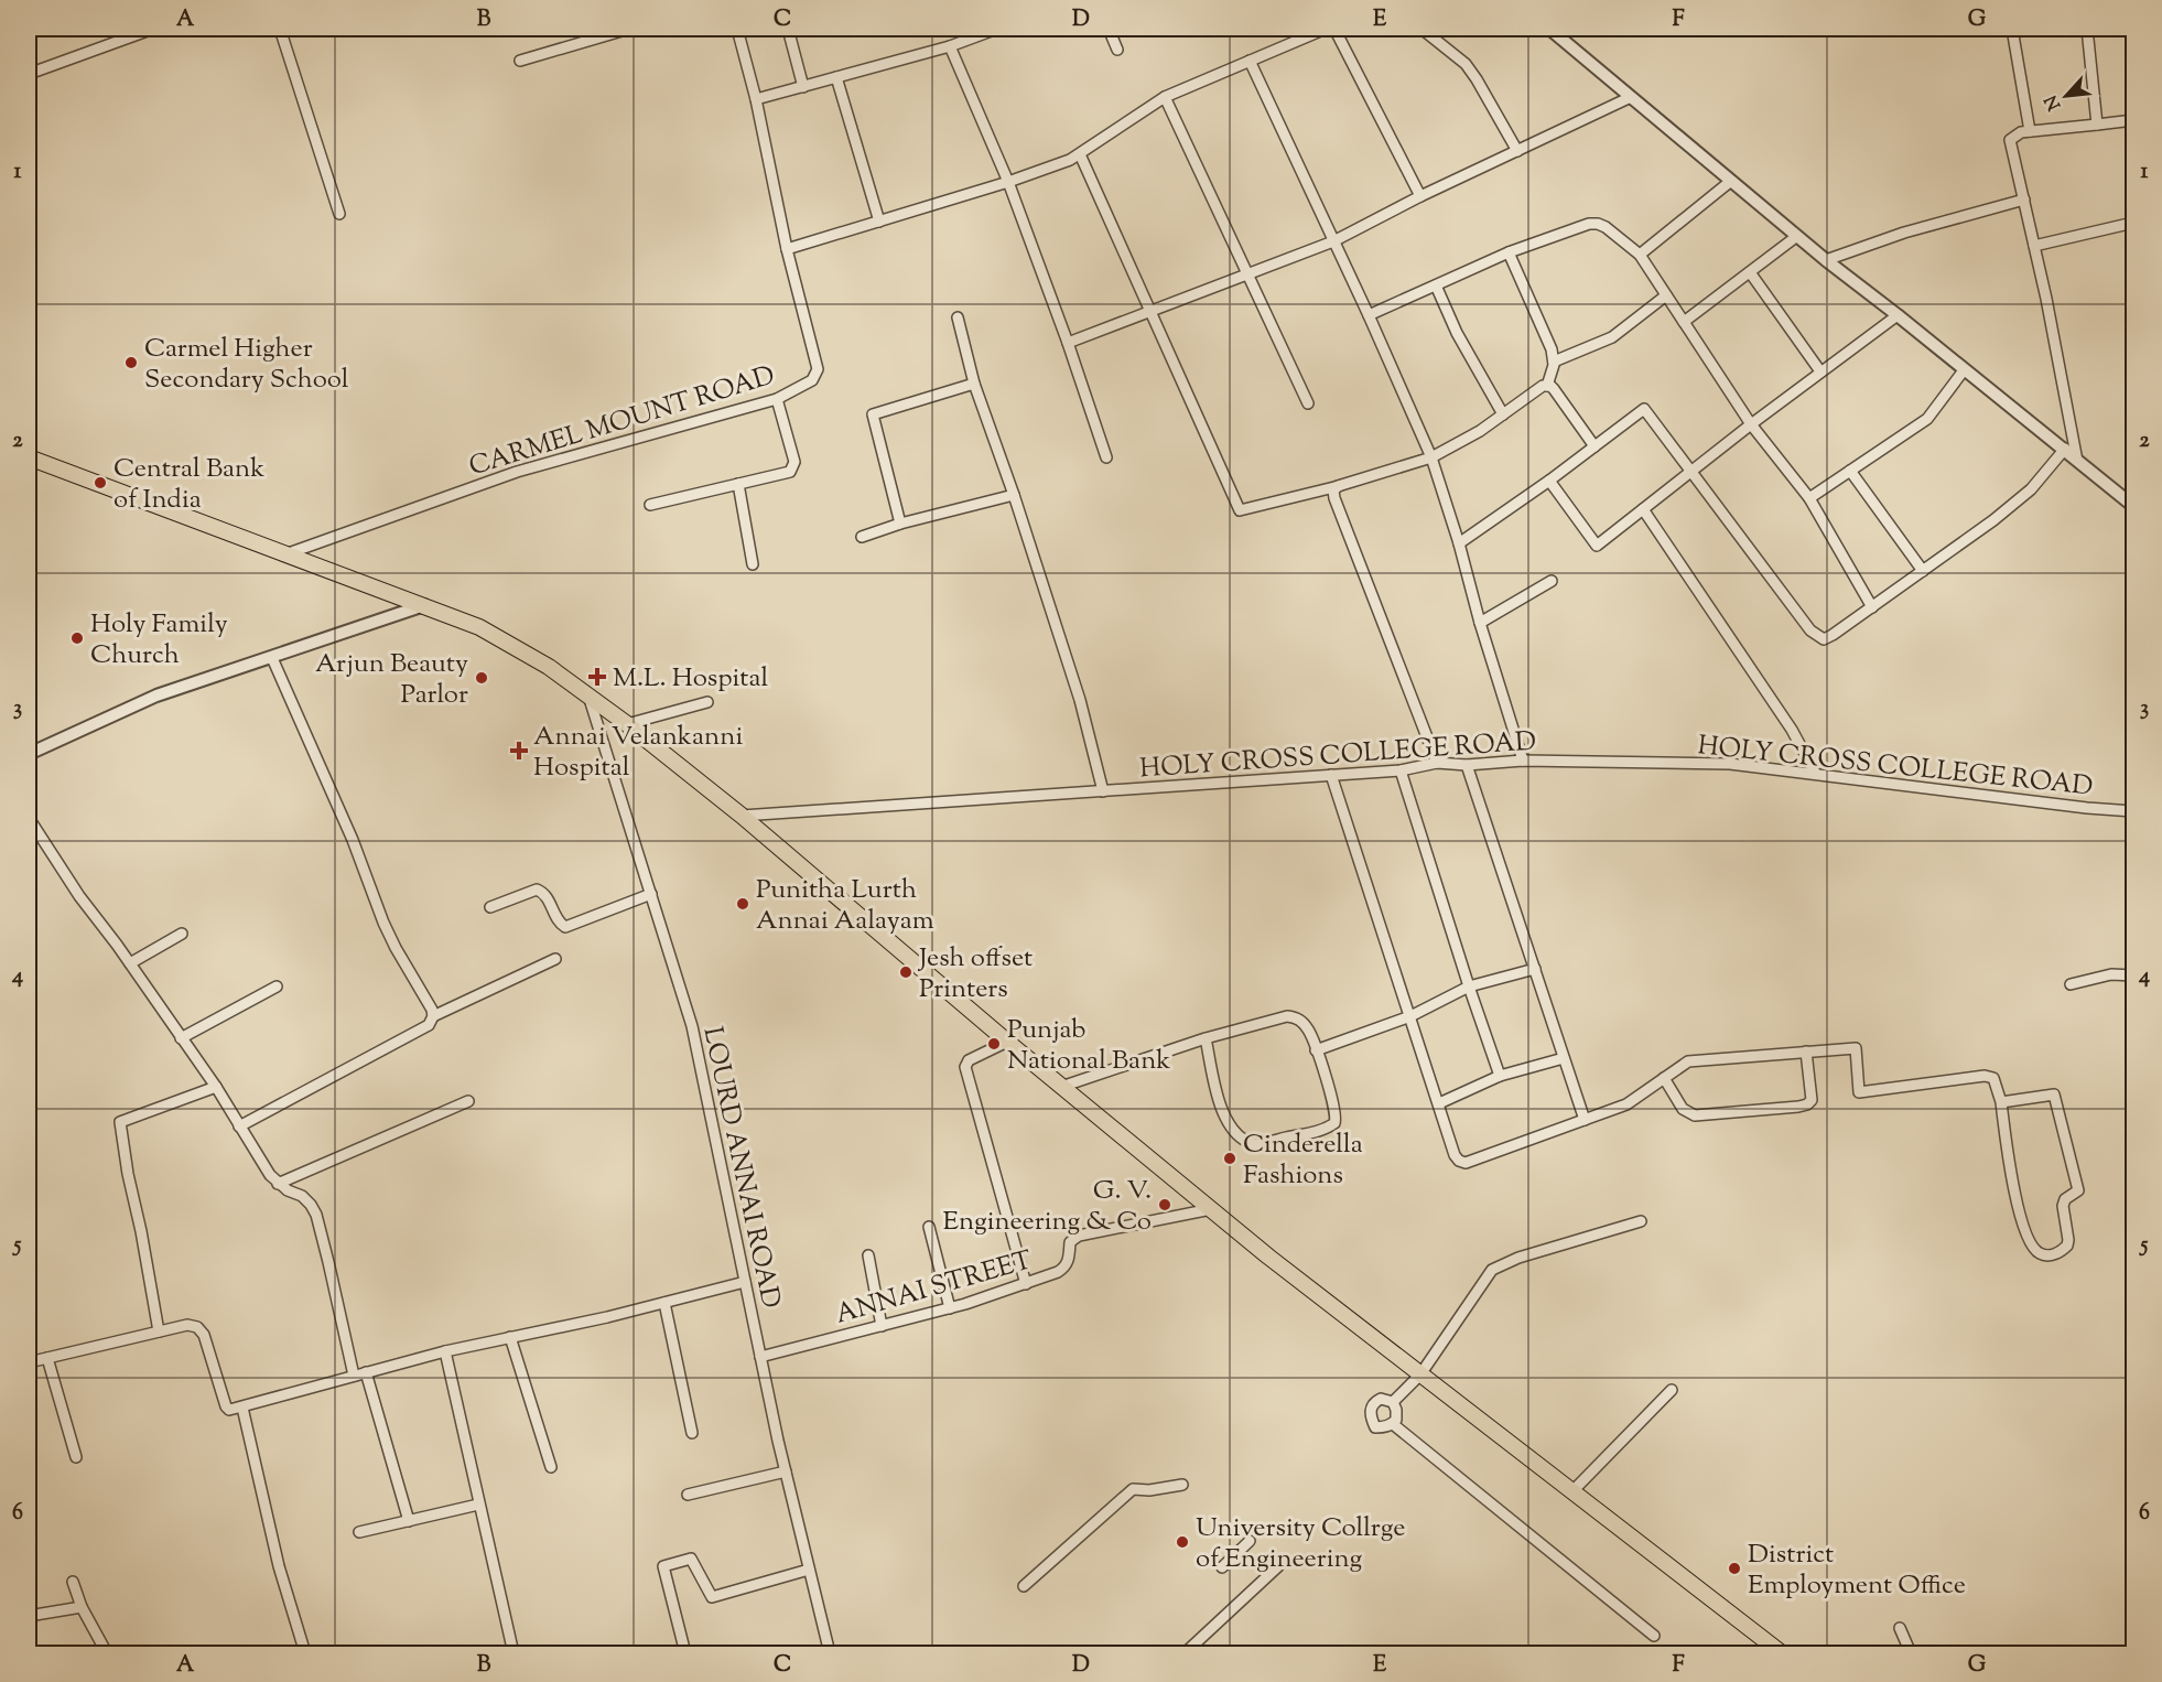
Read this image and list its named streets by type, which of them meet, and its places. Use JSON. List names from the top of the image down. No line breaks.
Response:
{"streets":{"street":["CARMEL MOUNT ROAD","HOLY CROSS COLLEGE ROAD","LOURD ANNAI ROAD","ANNAI STREET"]},"crossings":[["LOURD ANNAI ROAD","ANNAI STREET"]],"places":{"other":["Carmel Higher Secondary School","Central Bank of India","Holy Family Church","Arjun Beauty Parlor","Punitha Lurth Annai Aalayam","Jesh offset Printers","Punjab National Bank","Cinderella Fashions","G. V. Engineering & Co","University Collrge of Engineering","District Employment Office"],"health":["M.L. Hospital","Annai Velankanni Hospital"]},"north":"bottom left","grid":{"columns":["A","B","C","D","E","F","G"],"rows":["1","2","3","4","5","6"]}}
